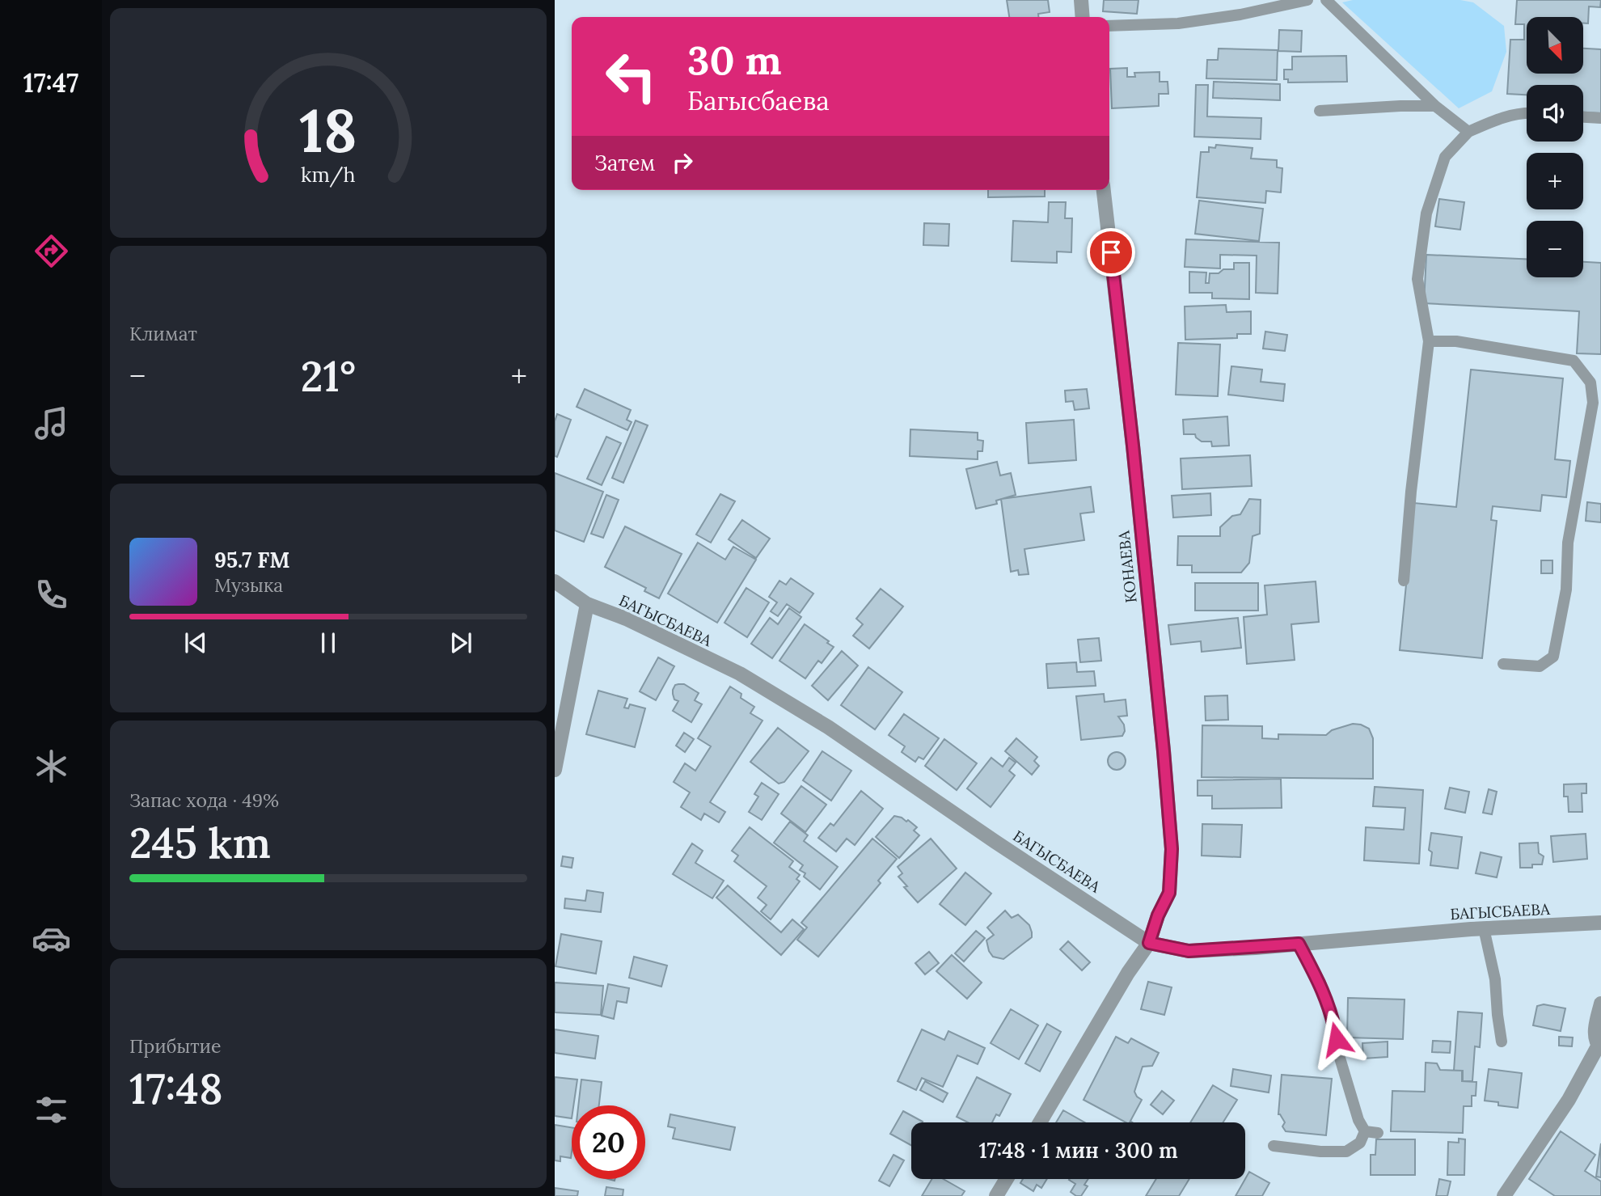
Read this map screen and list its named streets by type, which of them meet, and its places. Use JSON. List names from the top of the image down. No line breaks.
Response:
{"streets":{"street":["КОНАЕВА","БАГЫСБАЕВА"]},"crossings":[["КОНАЕВА","БАГЫСБАЕВА"]],"north":"bottom right","page":{"tabs":"17:47","map_buttons":["+","−"],"turn":["30 m","Багысбаева"],"then":"Затем","tile":["Климат",["Запас хода · 49%","245 km"],["Прибытие","17:48"]],"heat":["−","21°","+"],"song":["95.7 FM","Музыка"],"limit":"20","trip":"17:48 · 1 мин · 300 m","gauge":["18","km/h"]}}
